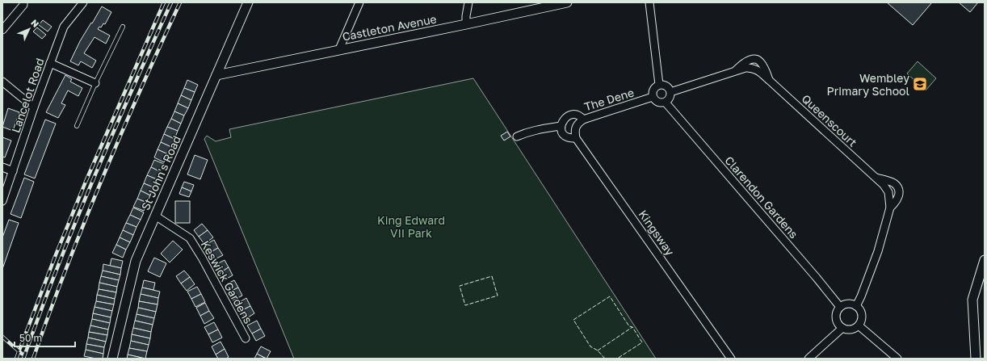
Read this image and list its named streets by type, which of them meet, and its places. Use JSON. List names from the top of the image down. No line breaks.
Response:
{"streets":{"street":["Castleton Avenue","Lancelot Road","The Dene","Queenscourt","St John's Road","Clarendon Gardens","Kingsway","Keswick Gardens"]},"crossings":[["Castleton Avenue","St John's Road"],["The Dene","Queenscourt"],["The Dene","Clarendon Gardens"],["Queenscourt","Clarendon Gardens"],["St John's Road","Keswick Gardens"]],"parks":["King Edward VII Park"],"places":{"school or university":["Wembley Primary School"]},"scale_bar":"50 m","north":"top right"}
